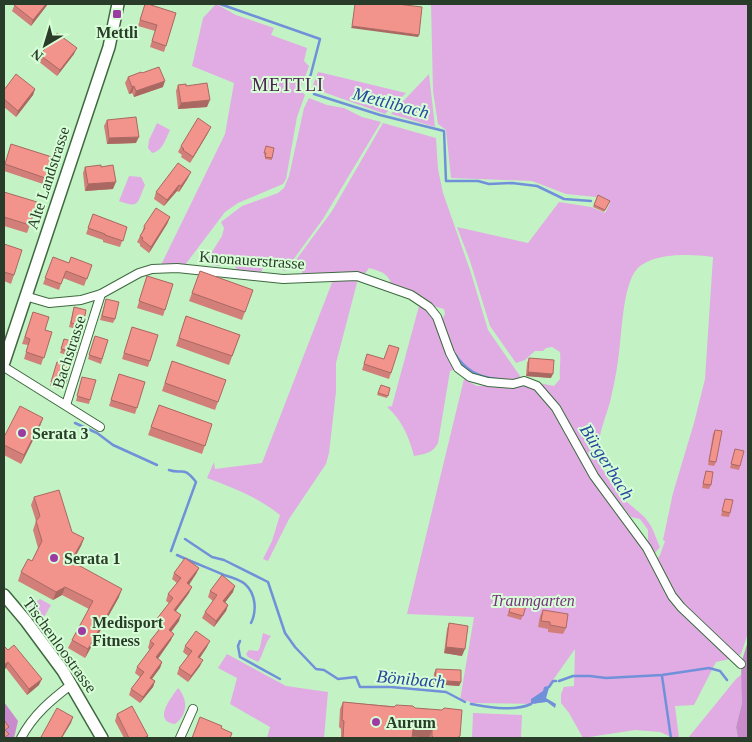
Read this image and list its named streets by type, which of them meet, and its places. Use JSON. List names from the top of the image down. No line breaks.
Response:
{"streets":{"main road":["Alte Landstrasse","Tischenloostrasse"],"street":["Knonauerstrasse","Bachstrasse"]},"crossings":[["Alte Landstrasse","Knonauerstrasse"],["Knonauerstrasse","Bachstrasse"]],"districts":["METTLI"],"water":["Mettlibach","Bürgerbach","Bönibach"],"parks":["Traumgarten"],"places":{"transit":["Mettli"],"other":["Serata 3","Serata 1","Medisport Fitness","Aurum"]},"north":"bottom left"}
